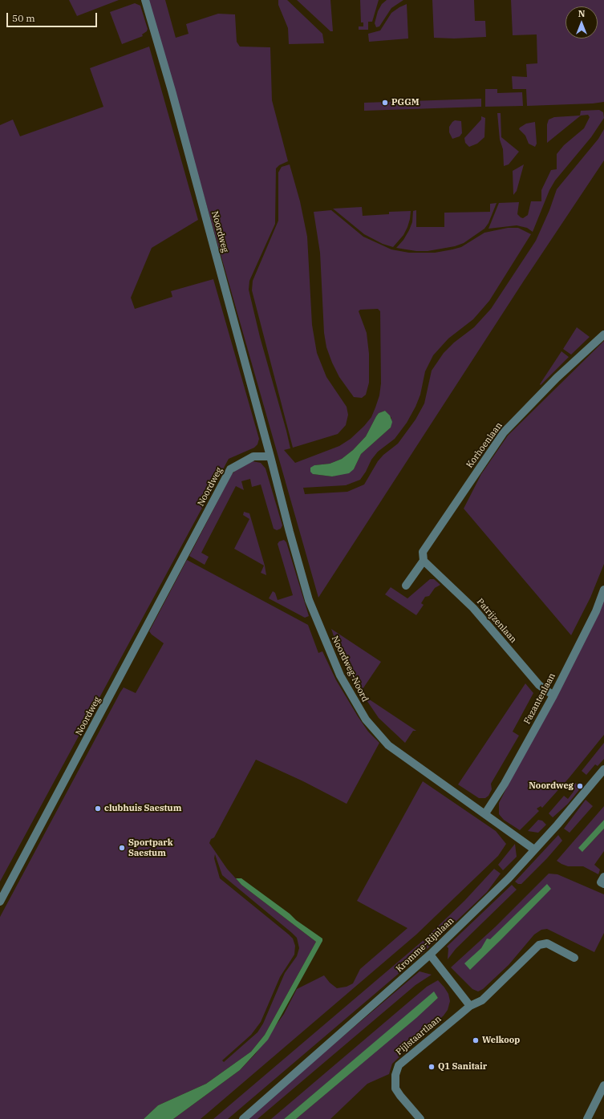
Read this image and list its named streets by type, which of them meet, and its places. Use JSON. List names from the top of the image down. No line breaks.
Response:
{"streets":{"street":["Noordweg","Korhoenlaan","Patrijzenlaan","Noordweg-Noord","Fazantenlaan","Kromme-Rijnlaan","Pijlstaartlaan"]},"crossings":[["Noordweg","Noordweg-Noord"],["Korhoenlaan","Patrijzenlaan"],["Patrijzenlaan","Fazantenlaan"],["Noordweg-Noord","Fazantenlaan"],["Noordweg-Noord","Kromme-Rijnlaan"]],"places":["PGGM","Noordweg","clubhuis Saestum","Sportpark Saestum","Welkoop","Q1 Sanitair"],"scale_bar":"50 m","north":"top"}
